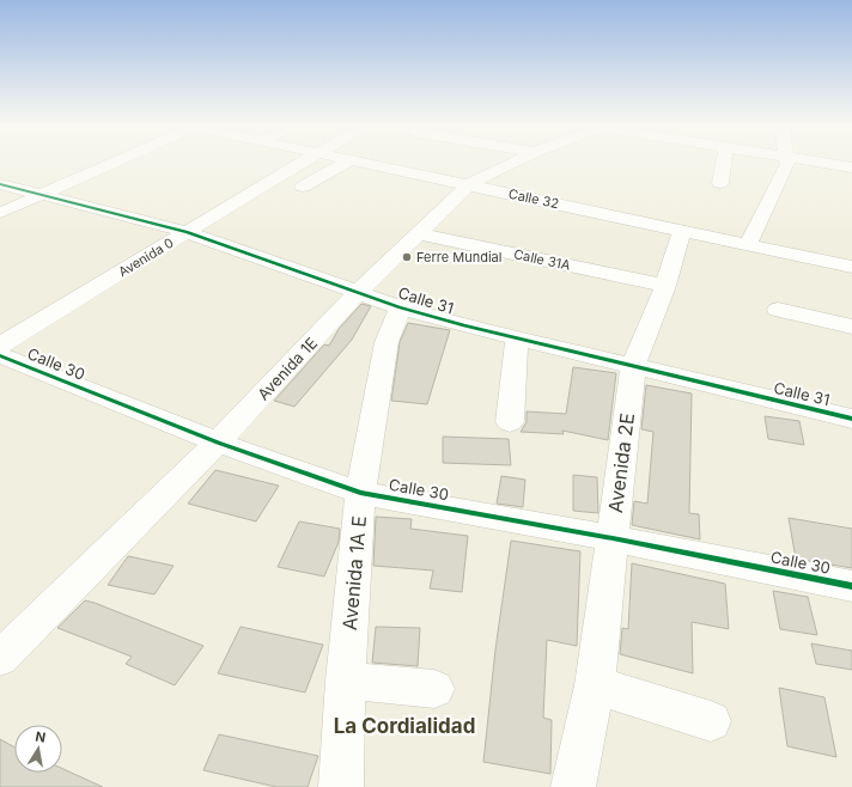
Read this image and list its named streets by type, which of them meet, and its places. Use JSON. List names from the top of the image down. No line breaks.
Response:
{"streets":{"street":["Calle 32","Avenida 0","Calle 31A","Calle 31","Calle 30","Avenida 1E","Avenida 2E","Avenida 1A E"]},"crossings":[["Calle 32","Avenida 1E"],["Calle 32","Avenida 2E"],["Avenida 0","Calle 31"],["Calle 31A","Avenida 1E"],["Calle 31A","Avenida 2E"],["Calle 31","Avenida 1E"],["Calle 31","Avenida 2E"],["Calle 31","Avenida 1A E"],["Calle 30","Avenida 1E"],["Calle 30","Avenida 2E"],["Calle 30","Avenida 1A E"]],"districts":["La Cordialidad"],"places":["Ferre Mundial"],"north":"top"}
